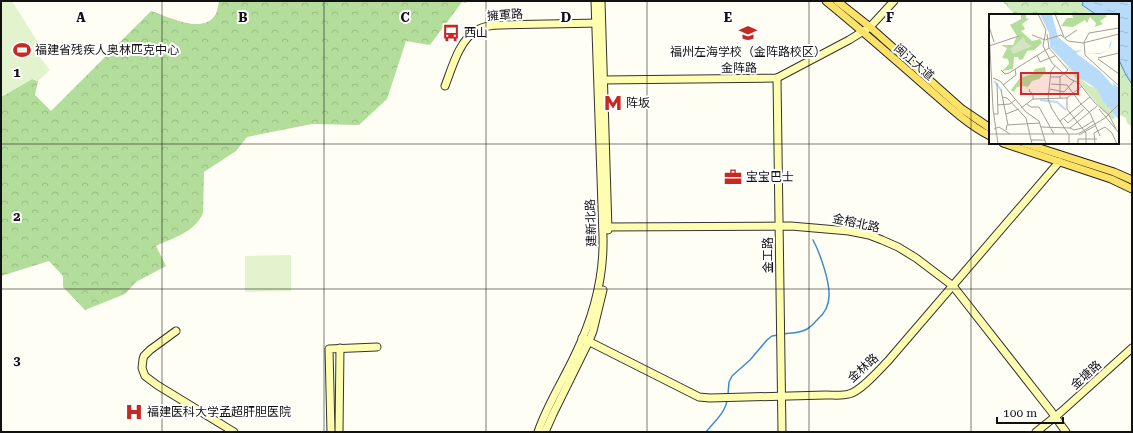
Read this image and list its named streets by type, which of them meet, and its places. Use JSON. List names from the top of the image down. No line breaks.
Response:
{"streets":{"main road":["闽江大道"],"street":["擁軍路","金阵路","建新北路","金榕北路","金工路","金林路","金塘路"]},"crossings":[["擁軍路","建新北路"],["闽江大道","金阵路"],["金阵路","建新北路"],["金阵路","金工路"],["建新北路","金榕北路"],["建新北路","金林路"],["金榕北路","金工路"],["金榕北路","金林路"],["金榕北路","金塘路"],["金工路","金林路"]],"places":{"bus stop":["西山"],"school or university":["福州左海学校（金阵路校区）"],"sports":["福建省残疾人奥林匹克中心"],"metro station":["阵坂"],"office":["宝宝巴士"],"hospital":["福建医科大学孟超肝胆医院"]},"scale_bar":"100 m","grid":{"columns":["A","B","C","D","E","F"],"rows":["1","2","3"]}}
